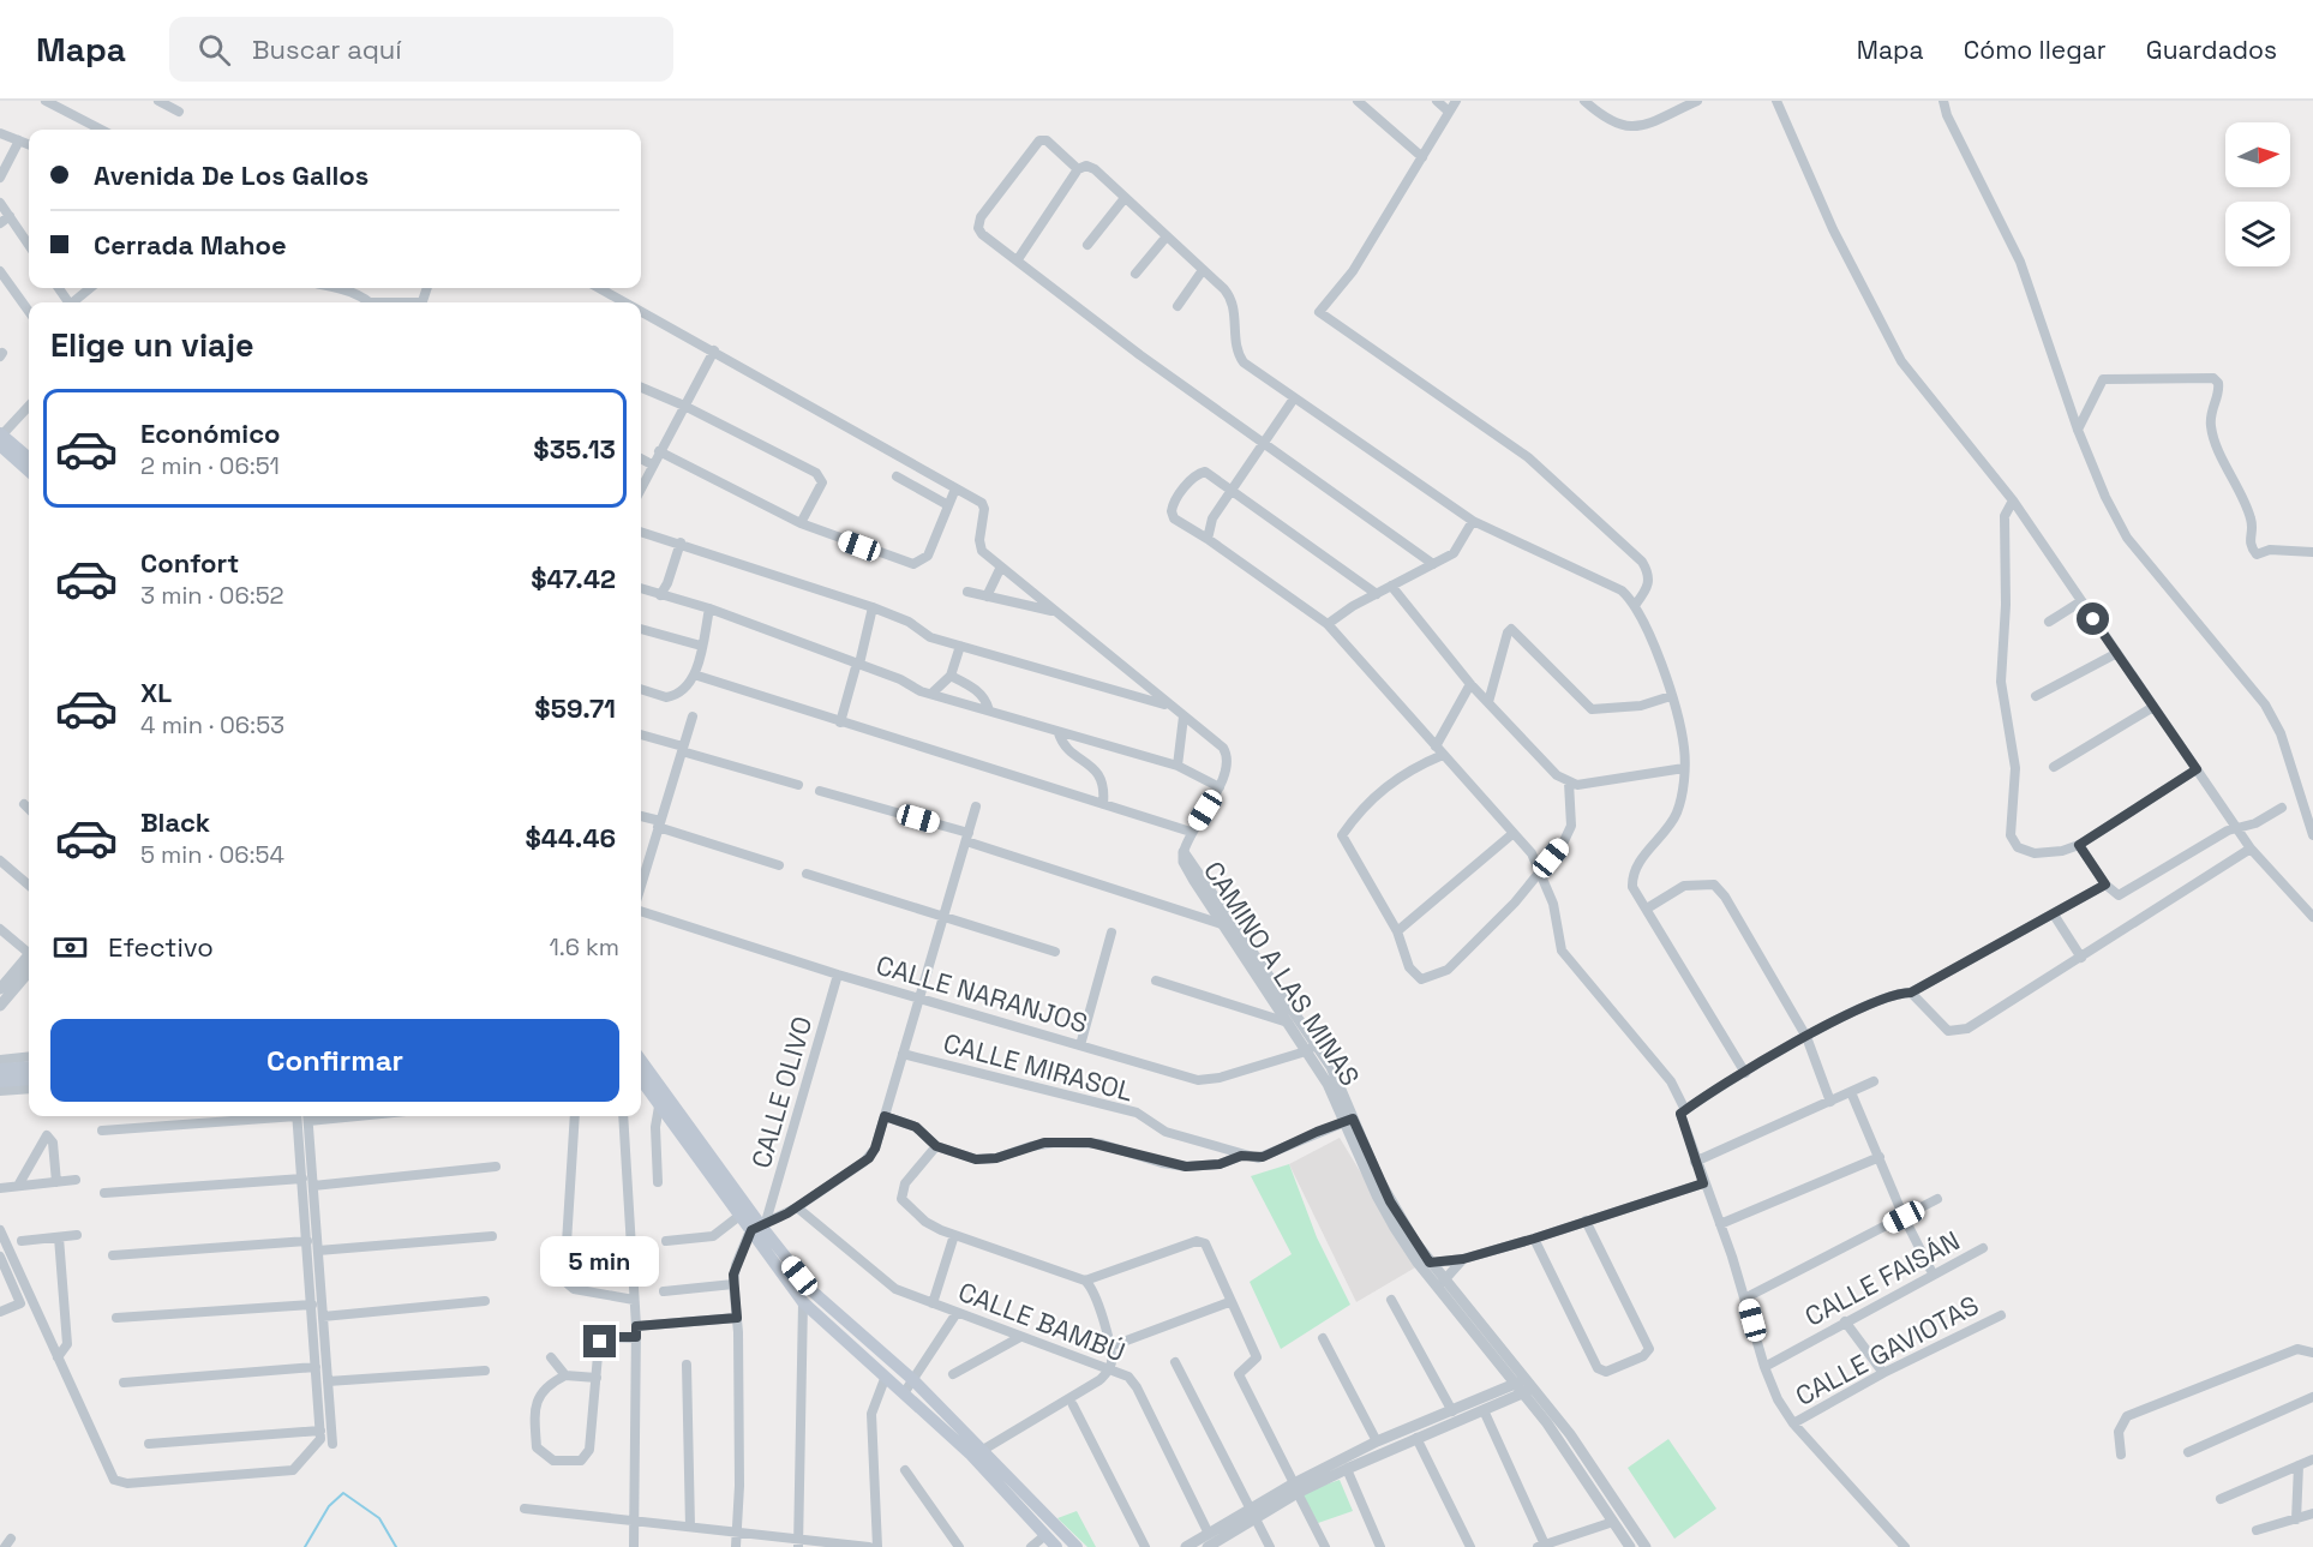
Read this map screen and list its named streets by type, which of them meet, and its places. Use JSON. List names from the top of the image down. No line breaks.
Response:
{"streets":{"street":["CAMINO A LAS MINAS","CALLE NARANJOS","CALLE MIRASOL","CALLE OLIVO","CALLE FAISÁN","CALLE BAMBÚ","CALLE GAVIOTAS"]},"crossings":[["CAMINO A LAS MINAS","CALLE NARANJOS"],["CALLE NARANJOS","CALLE OLIVO"]],"north":"right","page":{"header":"Mapa","search":"Buscar aquí","nav":["Mapa","Cómo llegar","Guardados"],"banner":["Avenida De Los Gallos","Cerrada Mahoe"],"heading":"Elige un viaje","list":[{"name":"Económico","note":"2 min · 06:51","value":"$35.13"},{"name":"Confort","note":"3 min · 06:52","value":"$47.42"},{"name":"XL","note":"4 min · 06:53","value":"$59.71"},{"name":"Black","note":"5 min · 06:54","value":"$44.46"}],"pay":["Efectivo","1.6 km"],"buttons":"Confirmar","bubble":"5 min"}}
